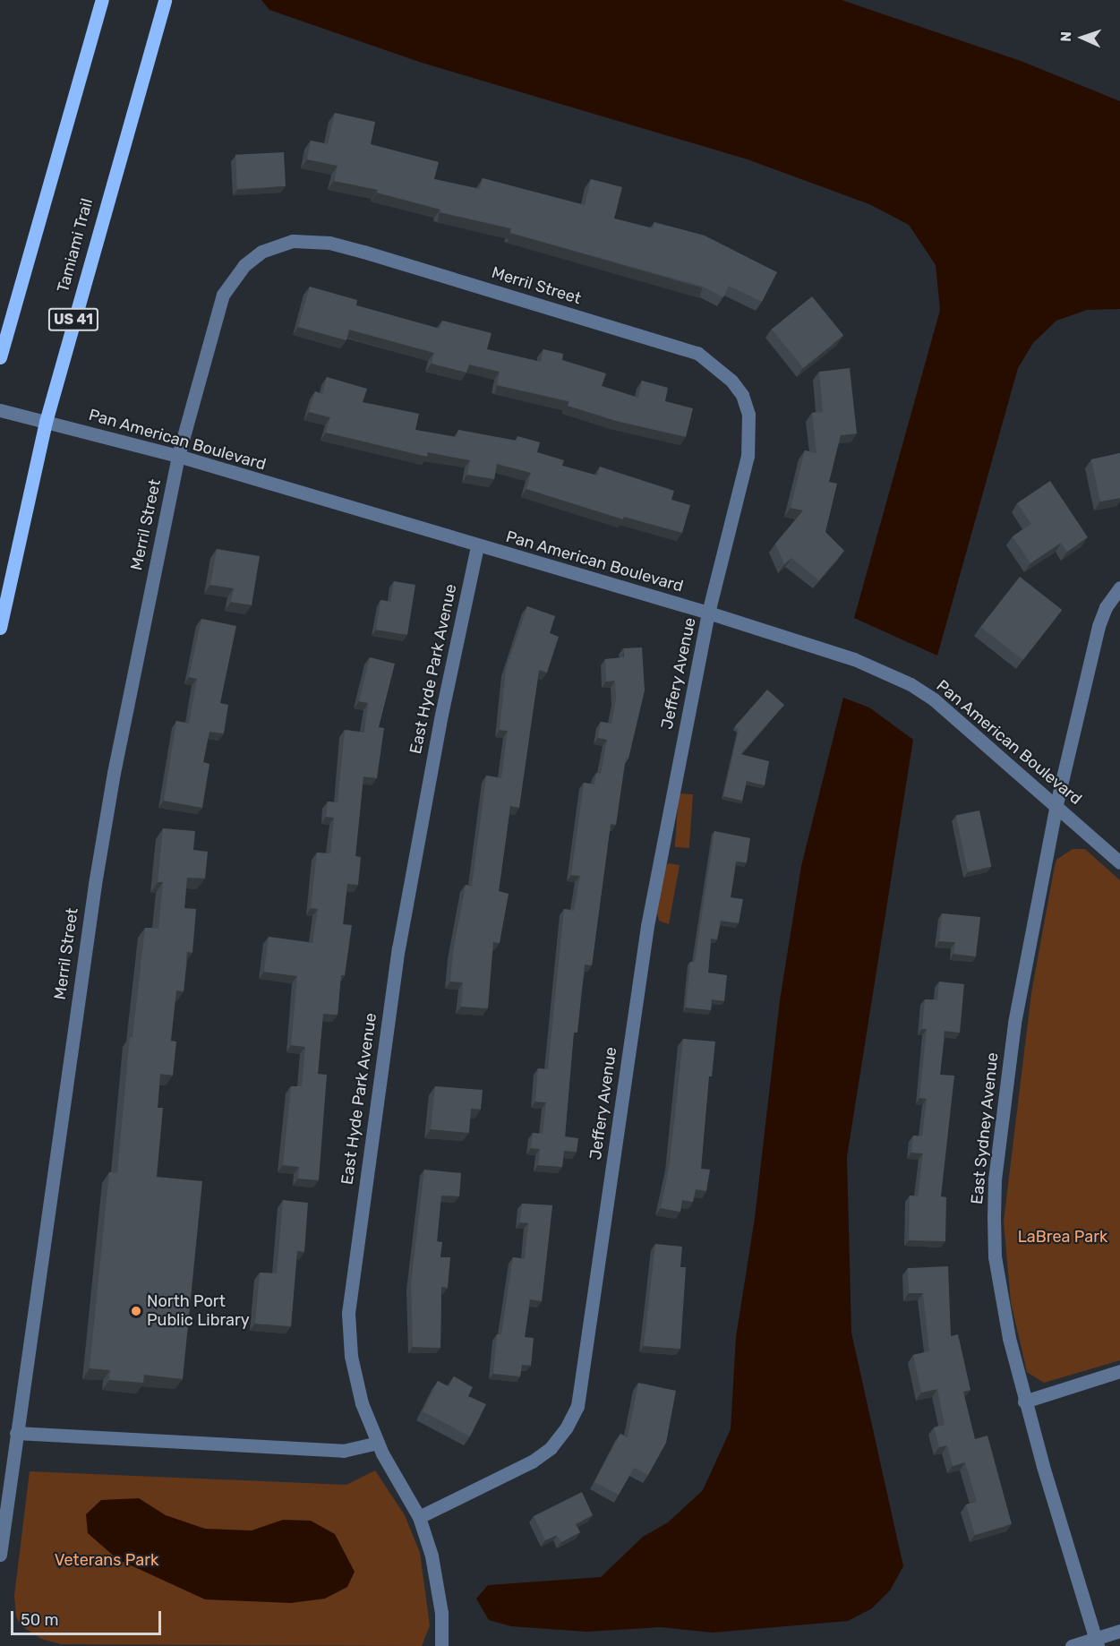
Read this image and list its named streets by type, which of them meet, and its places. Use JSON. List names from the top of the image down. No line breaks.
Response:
{"streets":{"main road":["Tamiami Trail","US 41"],"street":["Merril Street","Pan American Boulevard","East Hyde Park Avenue","Jeffery Avenue","East Sydney Avenue"]},"crossings":[["Tamiami Trail","Pan American Boulevard"],["Merril Street","Pan American Boulevard"],["Merril Street","Jeffery Avenue"],["Pan American Boulevard","East Hyde Park Avenue"],["Pan American Boulevard","Jeffery Avenue"],["Pan American Boulevard","East Sydney Avenue"],["East Hyde Park Avenue","Jeffery Avenue"]],"parks":["LaBrea Park","Veterans Park"],"places":["North Port Public Library"],"scale_bar":"50 m","north":"left"}
